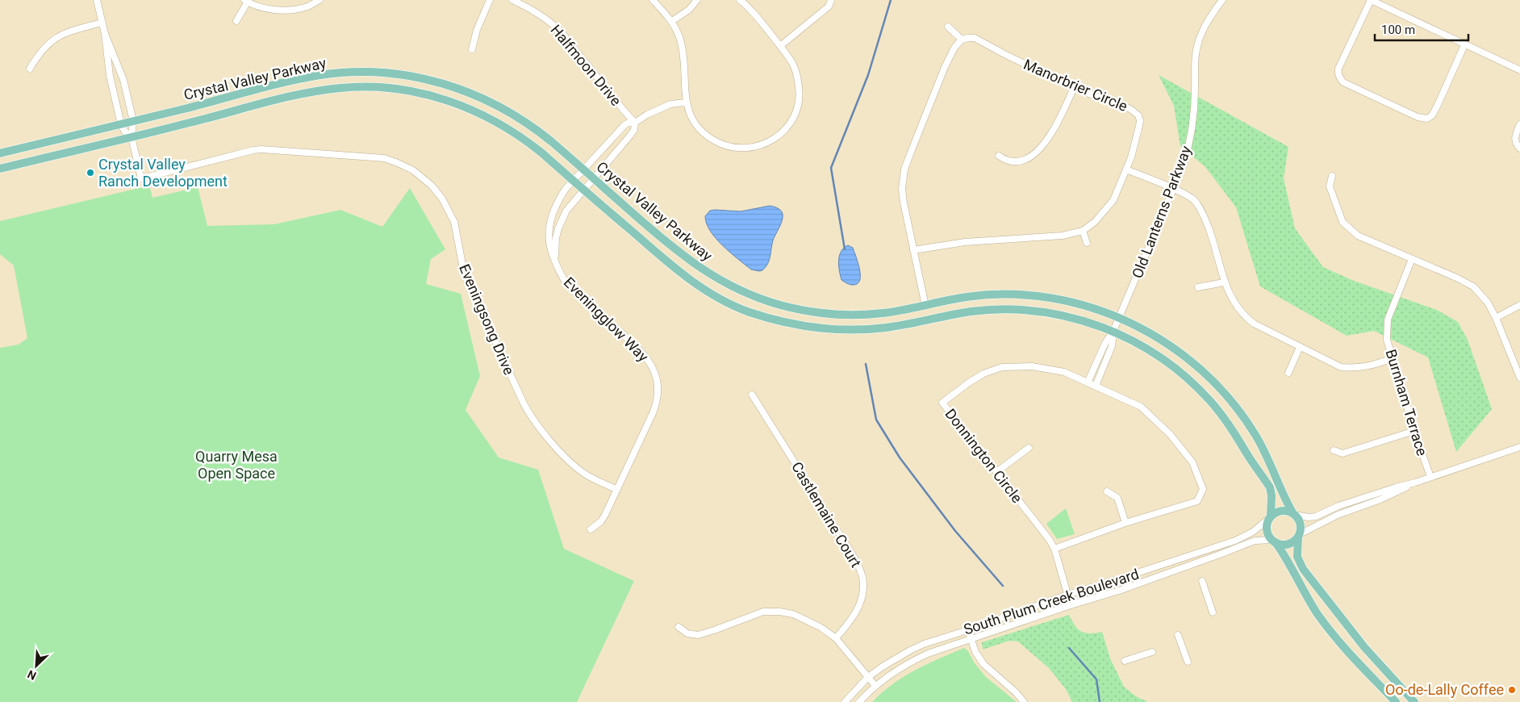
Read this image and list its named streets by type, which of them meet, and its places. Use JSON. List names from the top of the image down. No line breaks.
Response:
{"streets":{"main road":["Crystal Valley Parkway"],"street":["Halfmoon Drive","Manorbrier Circle","Old Lanterns Parkway","Eveningsong Drive","Eveningglow Way","Burnham Terrace","Donnington Circle","Castlemaine Court","South Plum Creek Boulevard"]},"crossings":[["Halfmoon Drive","Eveningglow Way"],["Crystal Valley Parkway","Old Lanterns Parkway"],["Crystal Valley Parkway","Eveningglow Way"],["Crystal Valley Parkway","South Plum Creek Boulevard"],["Old Lanterns Parkway","Donnington Circle"],["Eveningsong Drive","Eveningglow Way"],["Donnington Circle","South Plum Creek Boulevard"]],"parks":["Quarry Mesa Open Space"],"places":["Crystal Valley Ranch Development","Oo-de-Lally Coffee"],"scale_bar":"100 m","north":"bottom left"}
